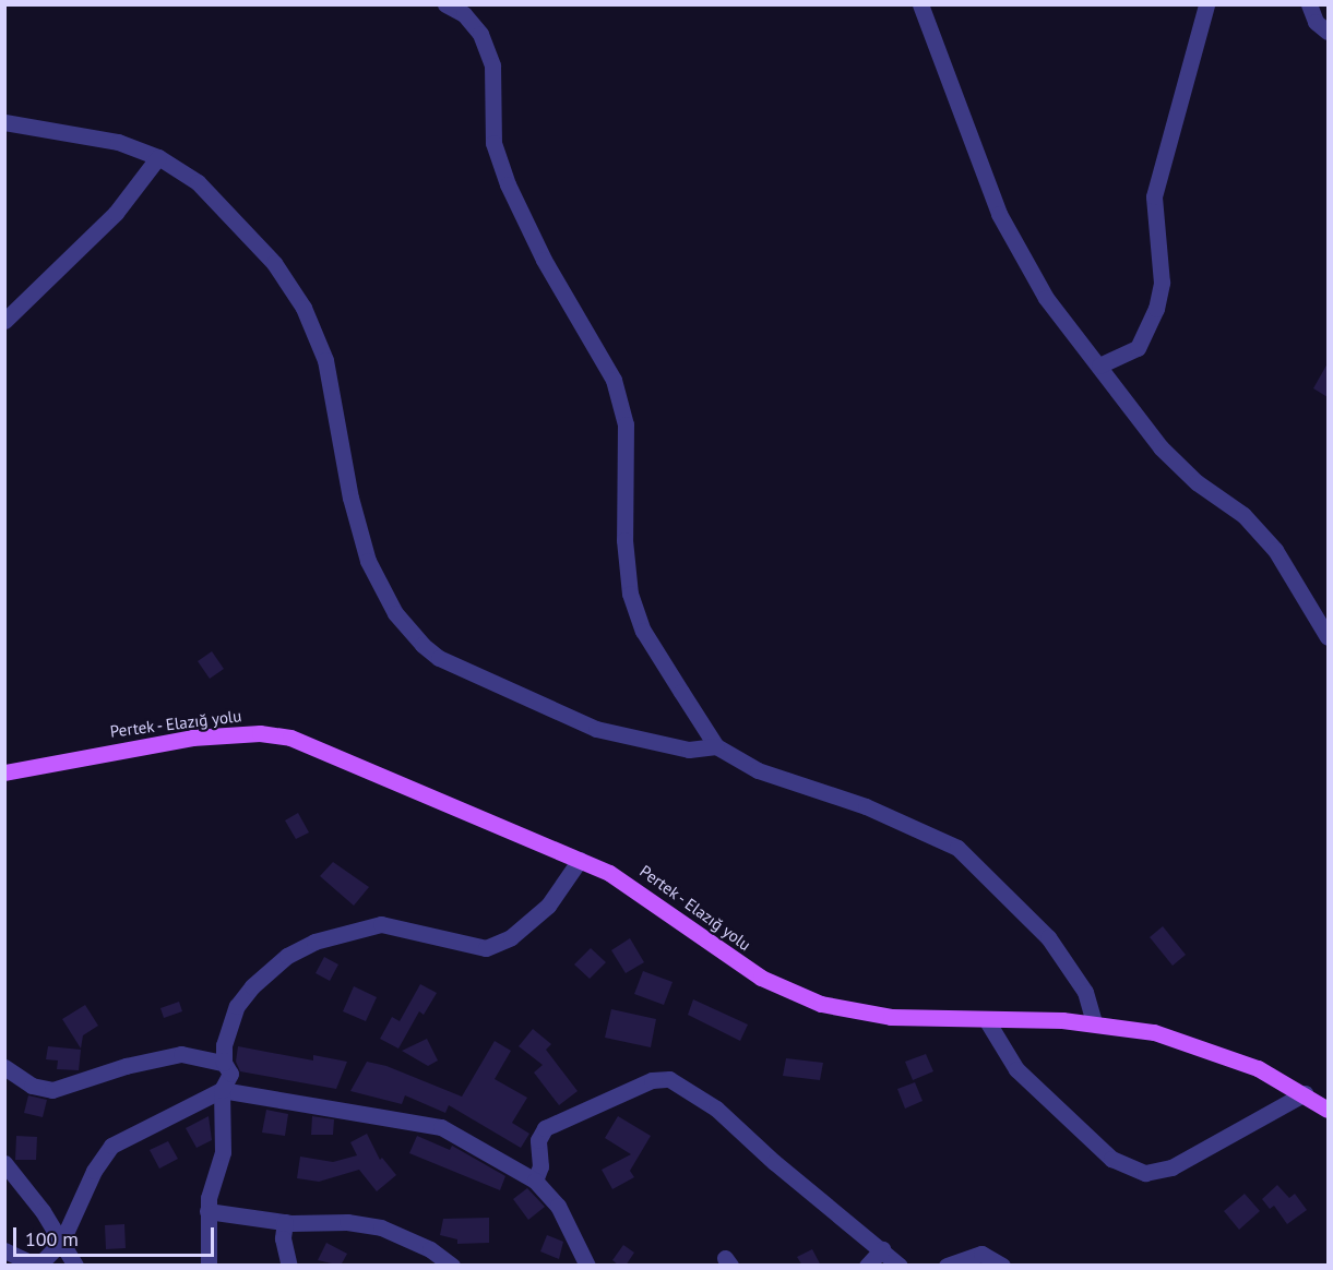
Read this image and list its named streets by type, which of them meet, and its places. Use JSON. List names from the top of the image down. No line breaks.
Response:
{"streets":{"main road":["Pertek - Elazığ yolu"]},"scale_bar":"100 m"}
